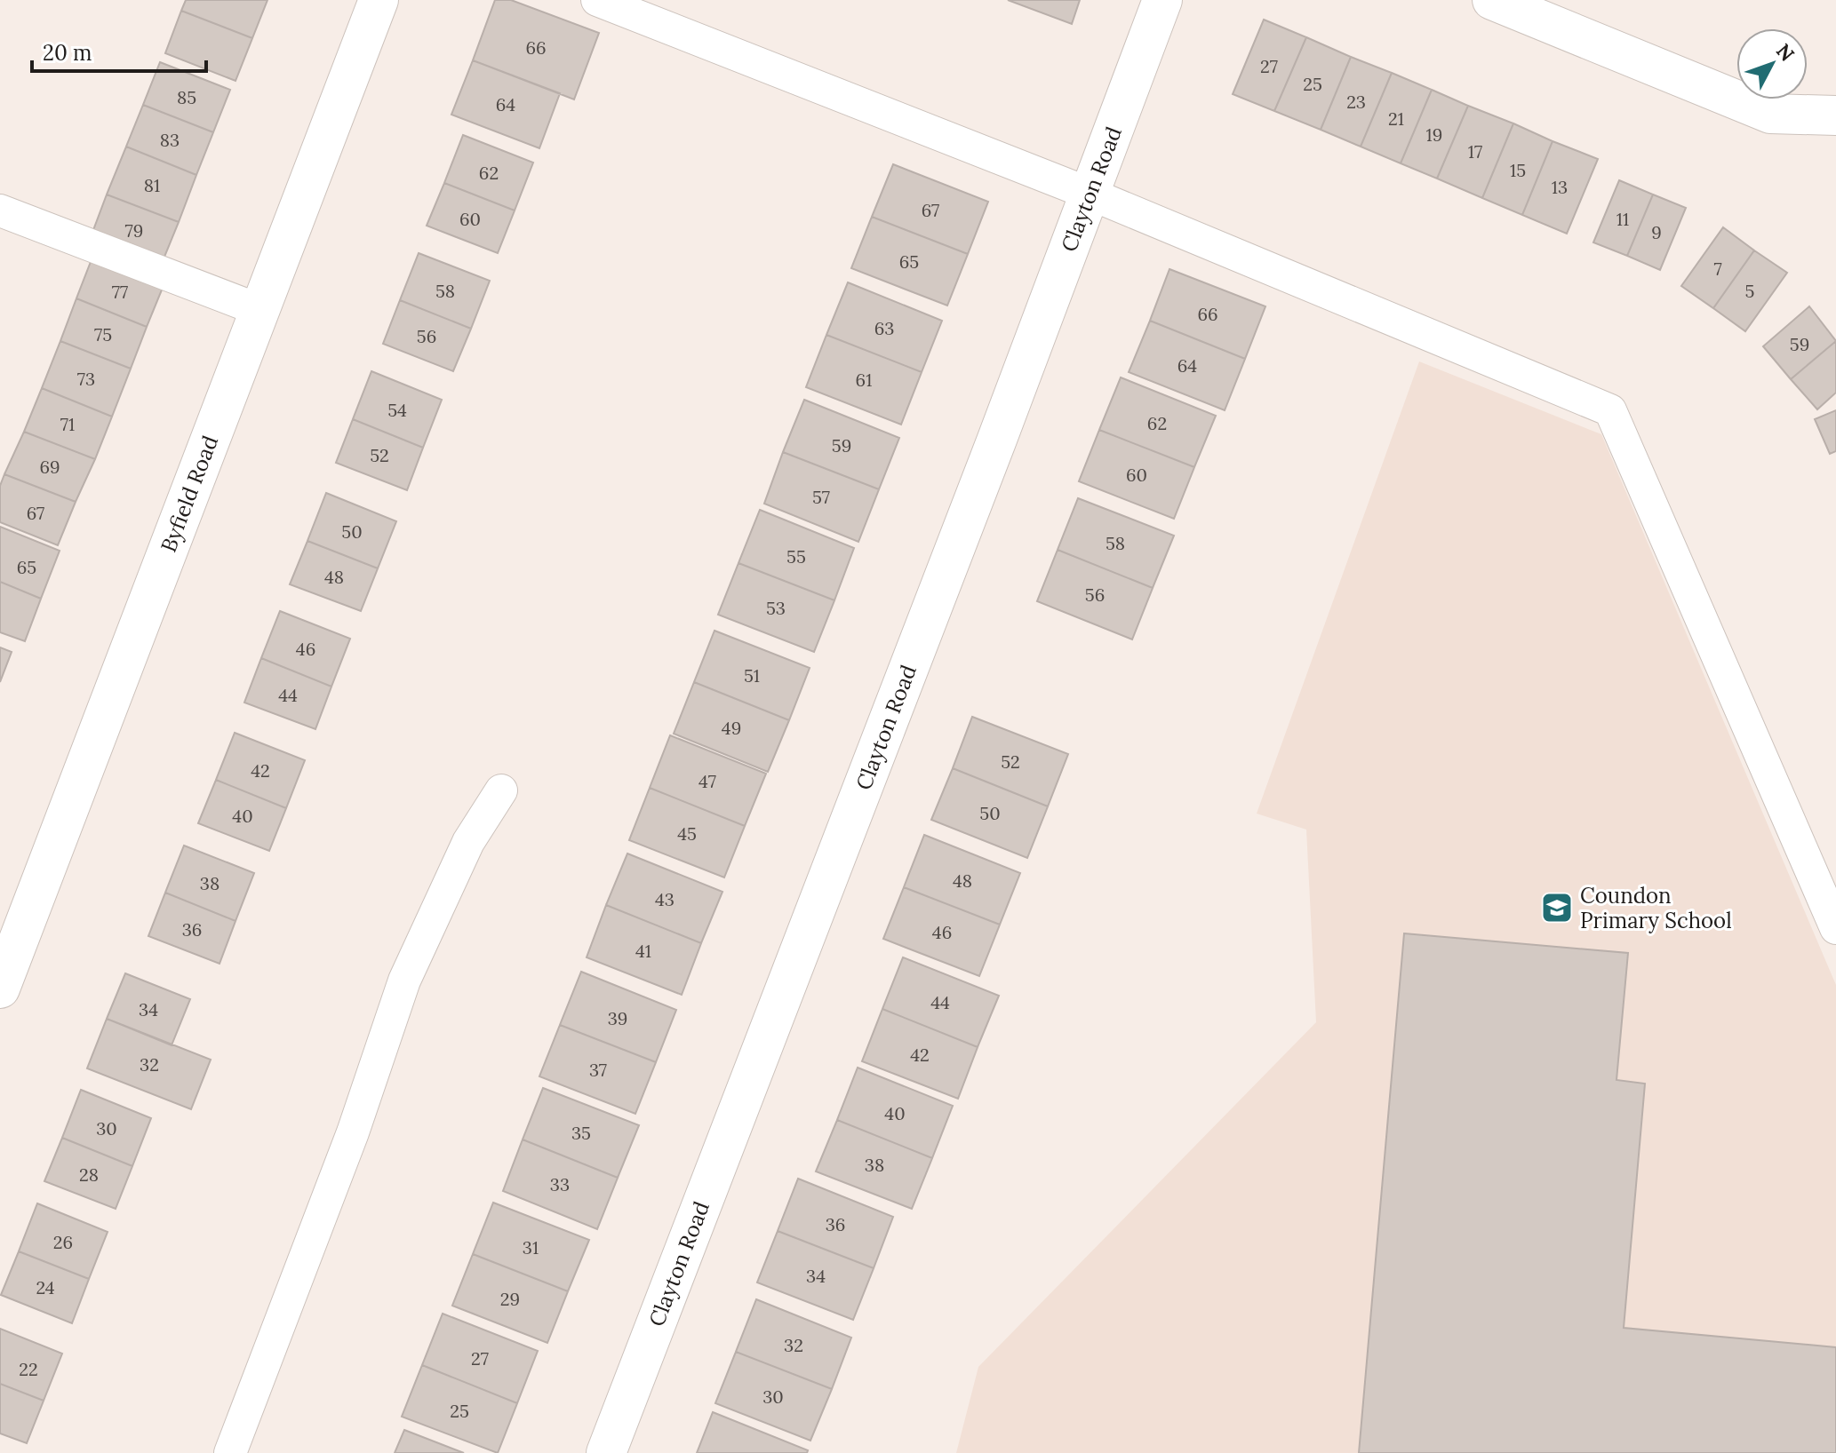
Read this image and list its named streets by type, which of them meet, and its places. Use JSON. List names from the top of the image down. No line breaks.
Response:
{"streets":{"street":["Clayton Road","Byfield Road"]},"places":{"school or university":["Coundon Primary School"]},"house_numbers":["66","27","25","85","23","64","21","19","83","17","15","62","81","13","67","60","11","79","9","65","7","58","5","77","66","63","75","56","59","64","73","61","54","62","71","59","52","69","60","57","67","50","58","55","65","48","56","53","46","51","44","49","52","42","47","50","40","45","48","38","43","36","46","41","44","34","39","42","32","37","40","30","35","38","28","33","36","26","31","34","24","29","32","27","22","30","25"],"scale_bar":"20 m","north":"top right"}
